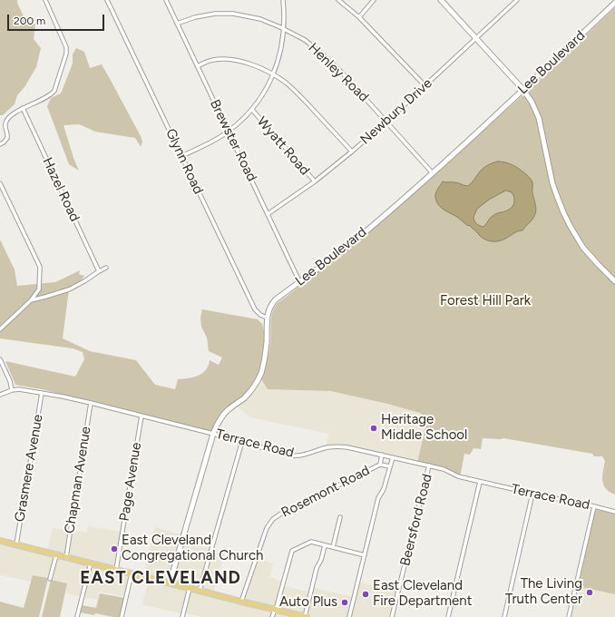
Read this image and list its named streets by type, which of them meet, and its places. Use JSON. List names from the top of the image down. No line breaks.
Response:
{"streets":{"street":["Lee Boulevard","Henley Road","Newbury Drive","Brewster Road","Wyatt Road","Glynn Road","Hazel Road","Terrace Road","Grasmere Avenue","Chapman Avenue","Page Avenue","Rosemont Road","Beersford Road"]},"crossings":[["Lee Boulevard","Henley Road"],["Lee Boulevard","Brewster Road"],["Lee Boulevard","Glynn Road"],["Lee Boulevard","Terrace Road"],["Henley Road","Newbury Drive"],["Henley Road","Brewster Road"],["Newbury Drive","Brewster Road"],["Newbury Drive","Wyatt Road"],["Terrace Road","Grasmere Avenue"],["Terrace Road","Chapman Avenue"],["Terrace Road","Page Avenue"],["Terrace Road","Rosemont Road"],["Terrace Road","Beersford Road"]],"districts":["EAST CLEVELAND"],"parks":["Forest Hill Park"],"places":["Heritage Middle School","East Cleveland Congregational Church","The Living Truth Center","East Cleveland Fire Department","Auto Plus"],"scale_bar":"200 m"}
